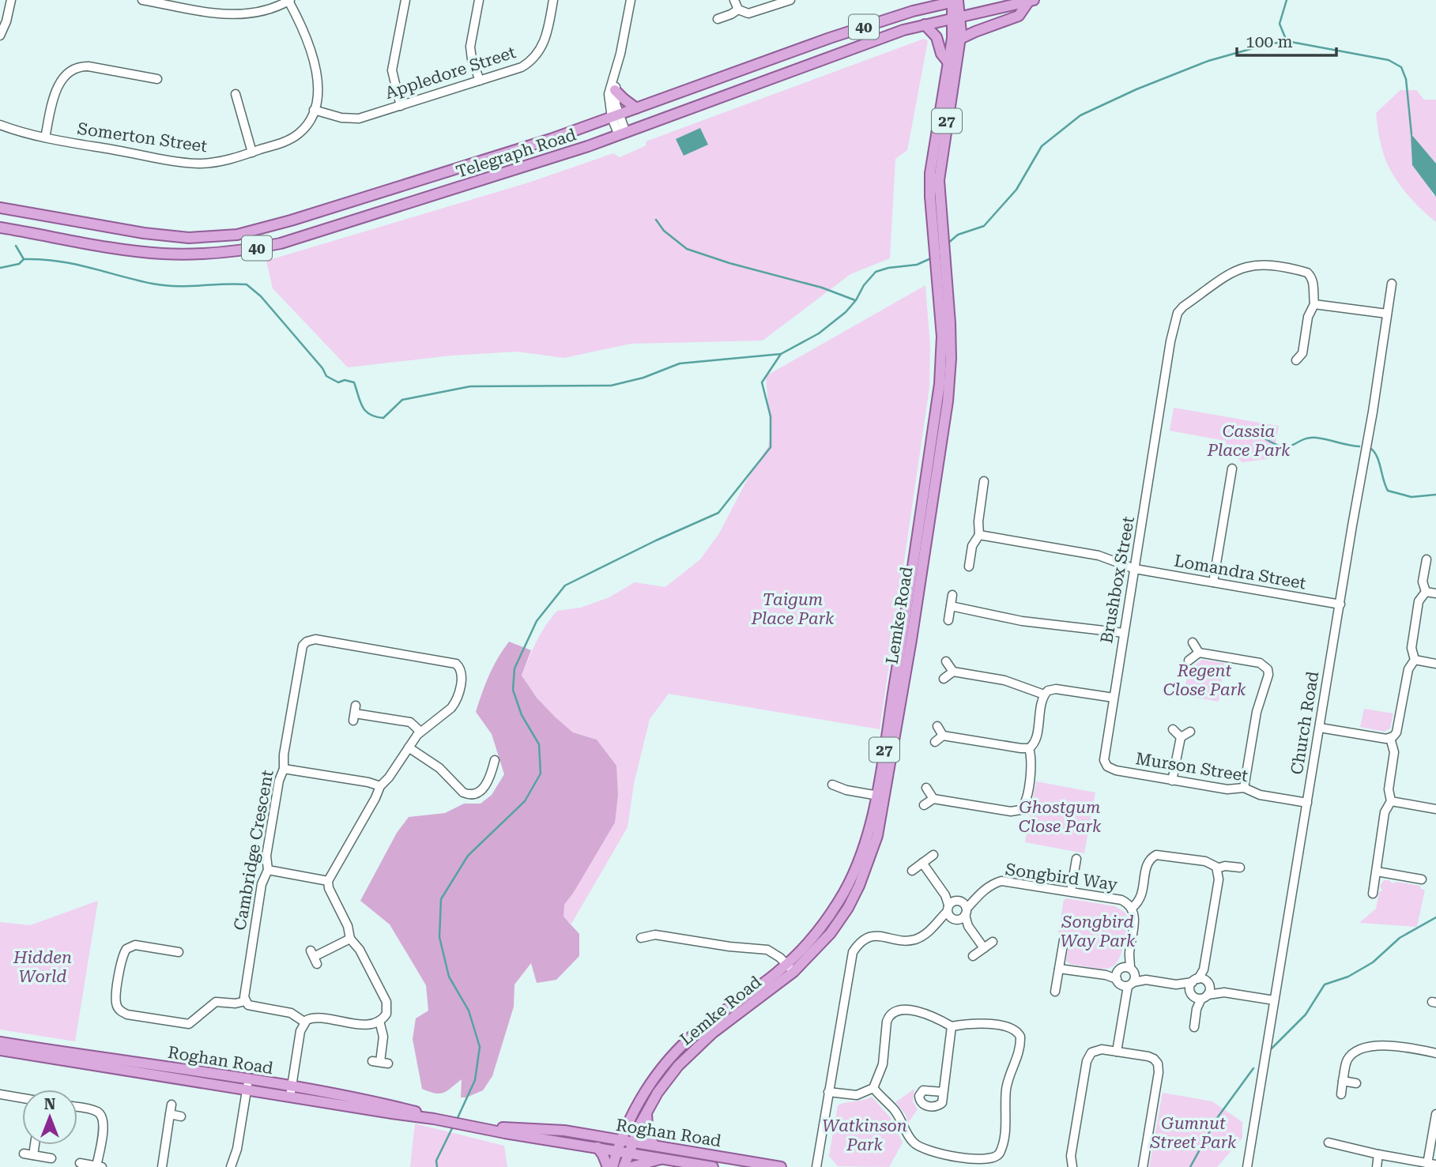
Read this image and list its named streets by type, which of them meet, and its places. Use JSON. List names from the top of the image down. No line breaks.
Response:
{"streets":{"main road":["40","27","Telegraph Road","Lemke Road","Roghan Road"],"street":["Appledore Street","Somerton Street","Lomandra Street","Brushbox Street","Church Road","Murson Street","Cambridge Crescent","Songbird Way"]},"crossings":[["Appledore Street","Somerton Street"],["27","Lemke Road"],["27","Roghan Road"],["Telegraph Road","Lemke Road"],["Lomandra Street","Brushbox Street"],["Lomandra Street","Church Road"],["Brushbox Street","Murson Street"],["Lemke Road","Roghan Road"],["Church Road","Murson Street"]],"parks":["Cassia Place Park","Taigum Place Park","Regent Close Park","Ghostgum Close Park","Songbird Way Park","Hidden World","Gumnut Street Park","Watkinson Park"],"scale_bar":"100 m","north":"top"}
